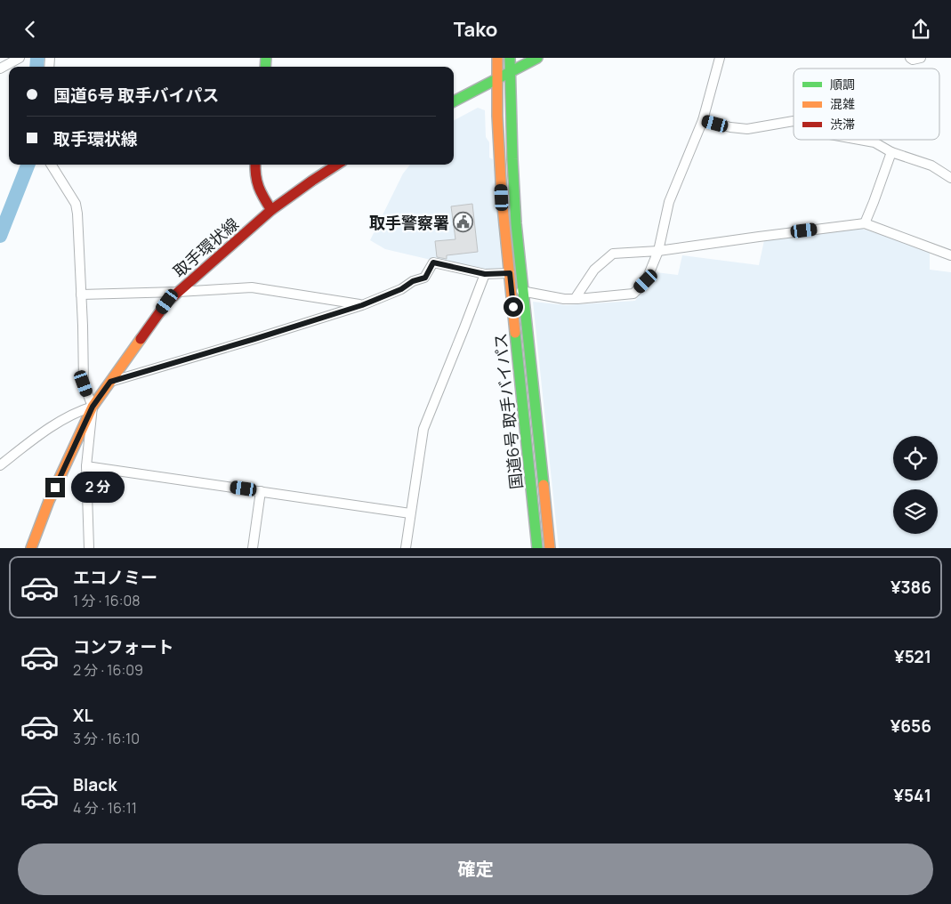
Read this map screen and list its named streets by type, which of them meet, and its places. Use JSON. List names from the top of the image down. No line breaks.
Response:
{"streets":{"main road":["取手環状線","国道6号 取手バイパス"]},"places":{"public building":["取手警察署"]},"legend":["順調","混雑","渋滞"],"page":{"header":"Tako","banner":["国道6号 取手バイパス","取手環状線"],"bubble":"2 分","list":[{"name":"エコノミー","note":"1 分 · 16:08","value":"¥386"},{"name":"コンフォート","note":"2 分 · 16:09","value":"¥521"},{"name":"XL","note":"3 分 · 16:10","value":"¥656"},{"name":"Black","note":"4 分 · 16:11","value":"¥541"}],"buttons":"確定"}}
